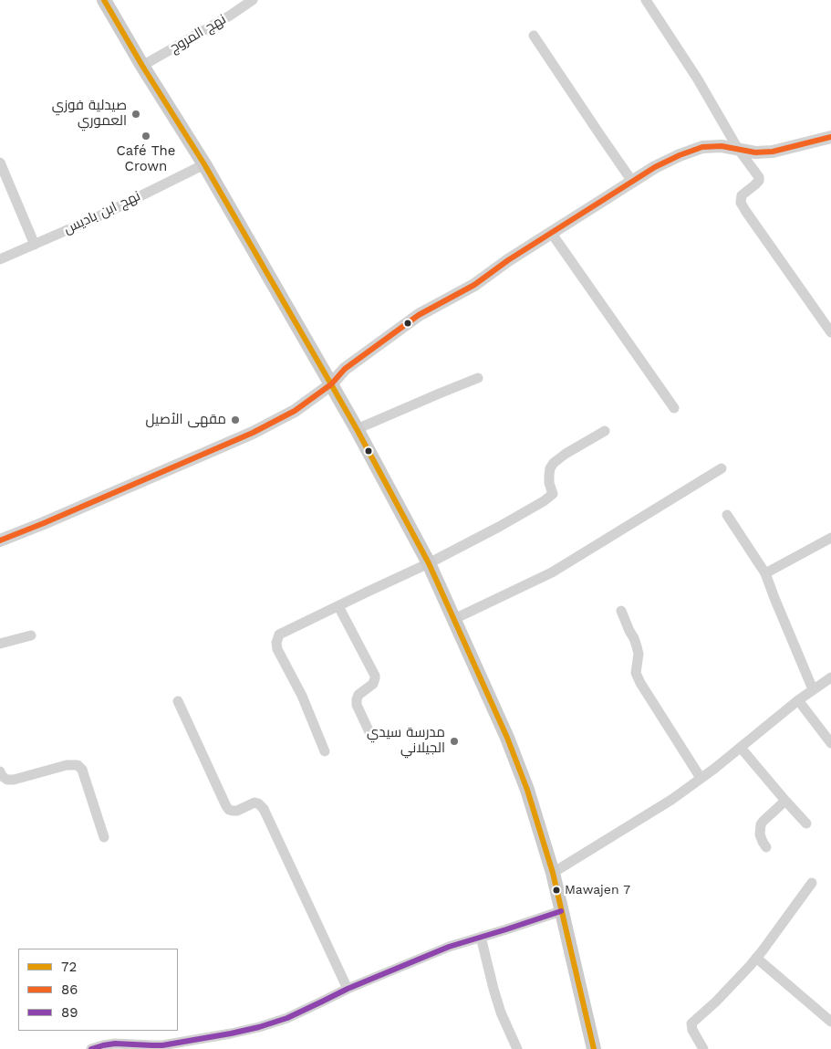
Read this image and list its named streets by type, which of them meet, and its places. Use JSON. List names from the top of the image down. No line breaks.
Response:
{"streets":{"street":["نهج المروج","نهج ابن باديس"]},"places":["صيدلية فوزي العموري","Café The Crown","مقهى الأصيل","مدرسة سيدي الجيلاني","Mawajen 7"],"lines":["transit line 72","transit line 86","transit line 89"],"legend":["72","86","89"]}
